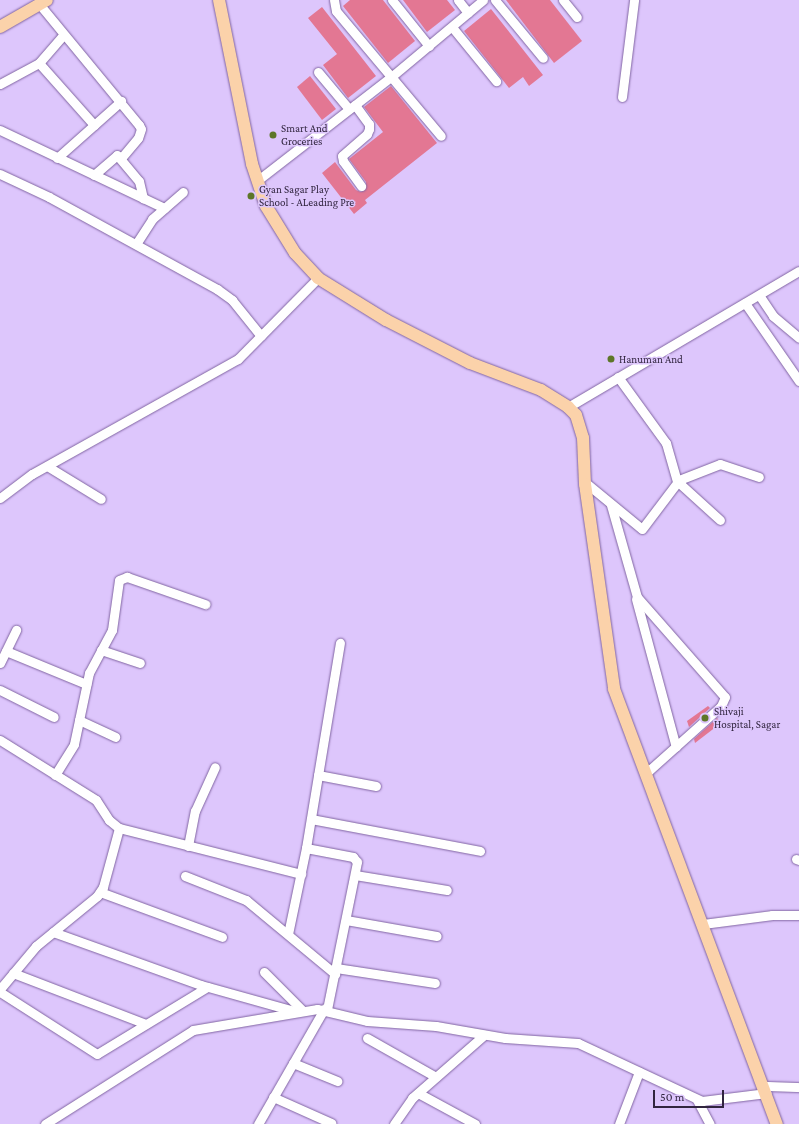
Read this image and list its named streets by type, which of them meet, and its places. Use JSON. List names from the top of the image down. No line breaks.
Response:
{"places":["Smart And Groceries","Gyan Sagar Play School - ALeading Pre","Hanuman And","Shivaji Hospital, Sagar"],"scale_bar":"50 m"}
